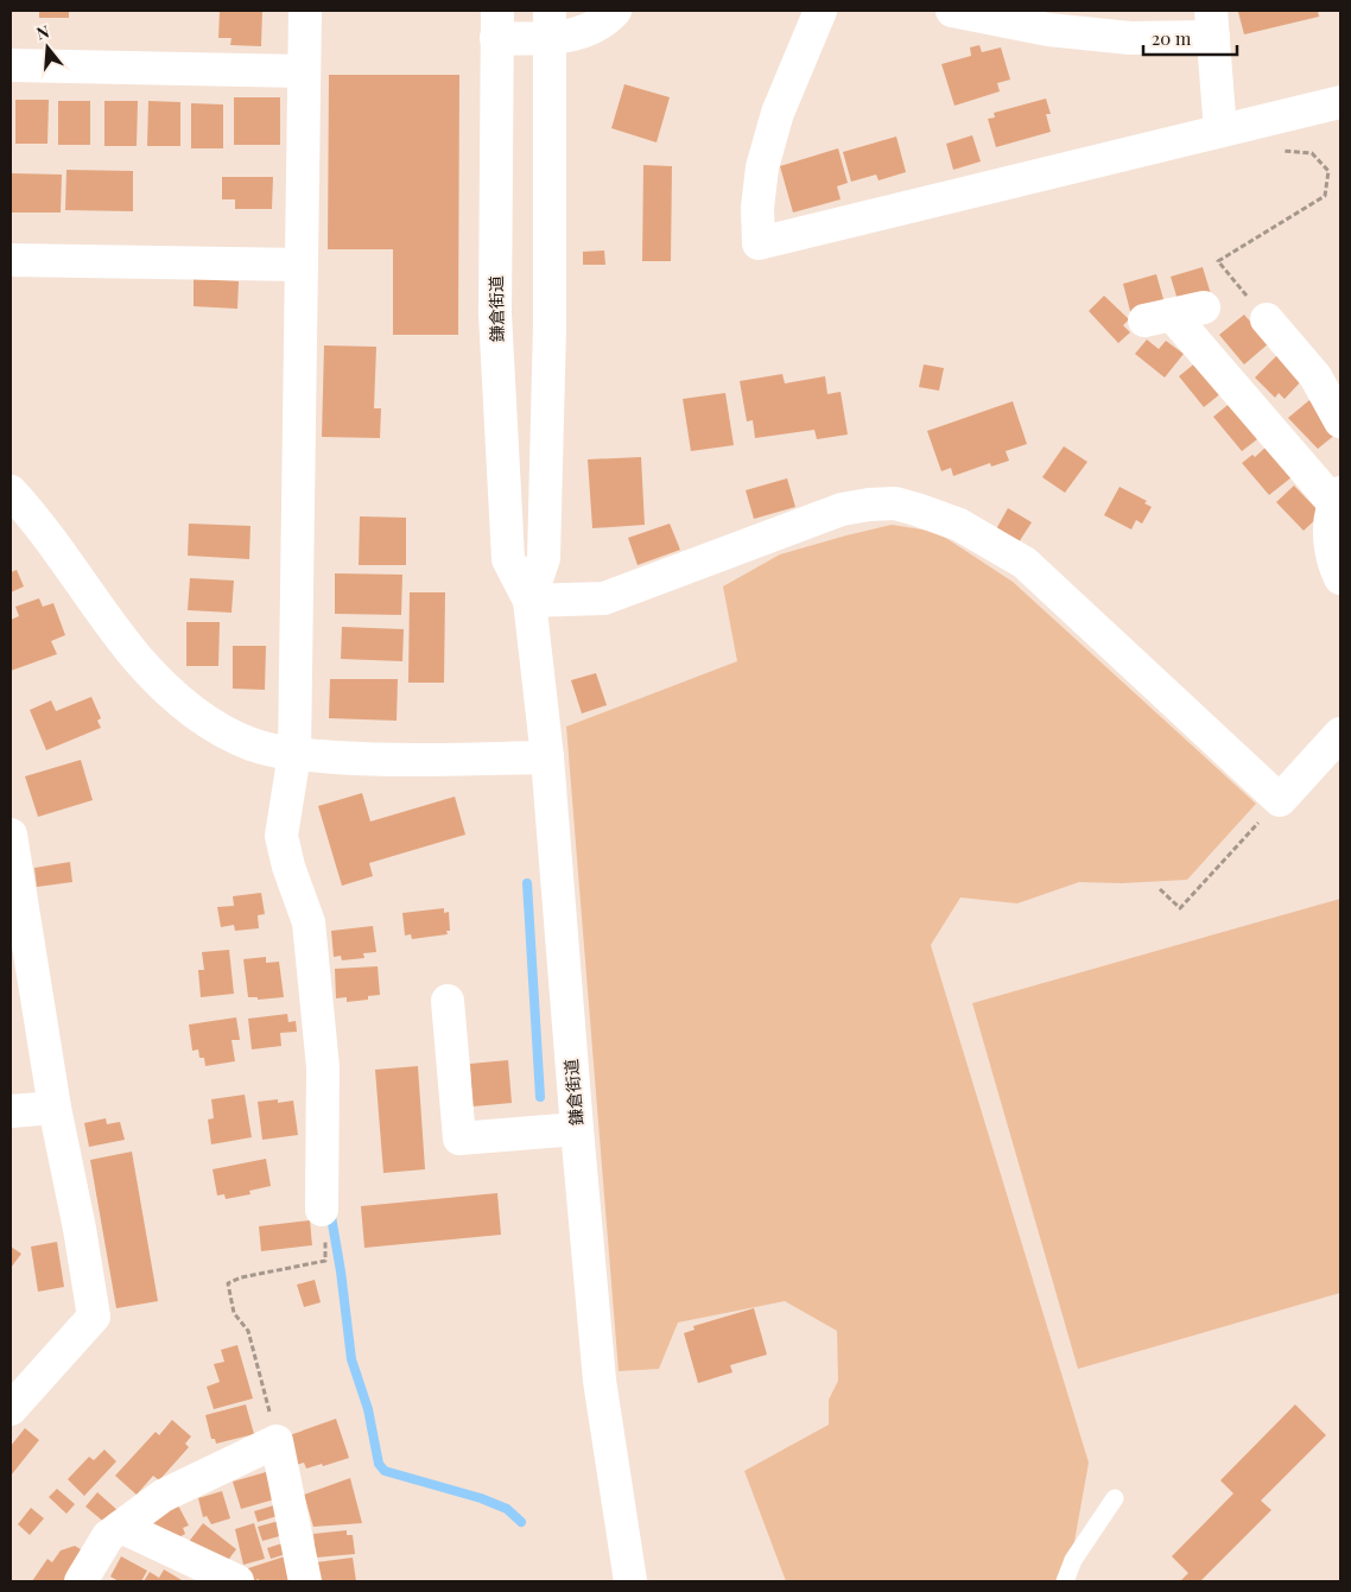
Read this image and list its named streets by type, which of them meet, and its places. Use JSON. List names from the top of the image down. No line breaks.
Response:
{"streets":{"street":["鎌倉街道"]},"scale_bar":"20 m","north":"top"}
